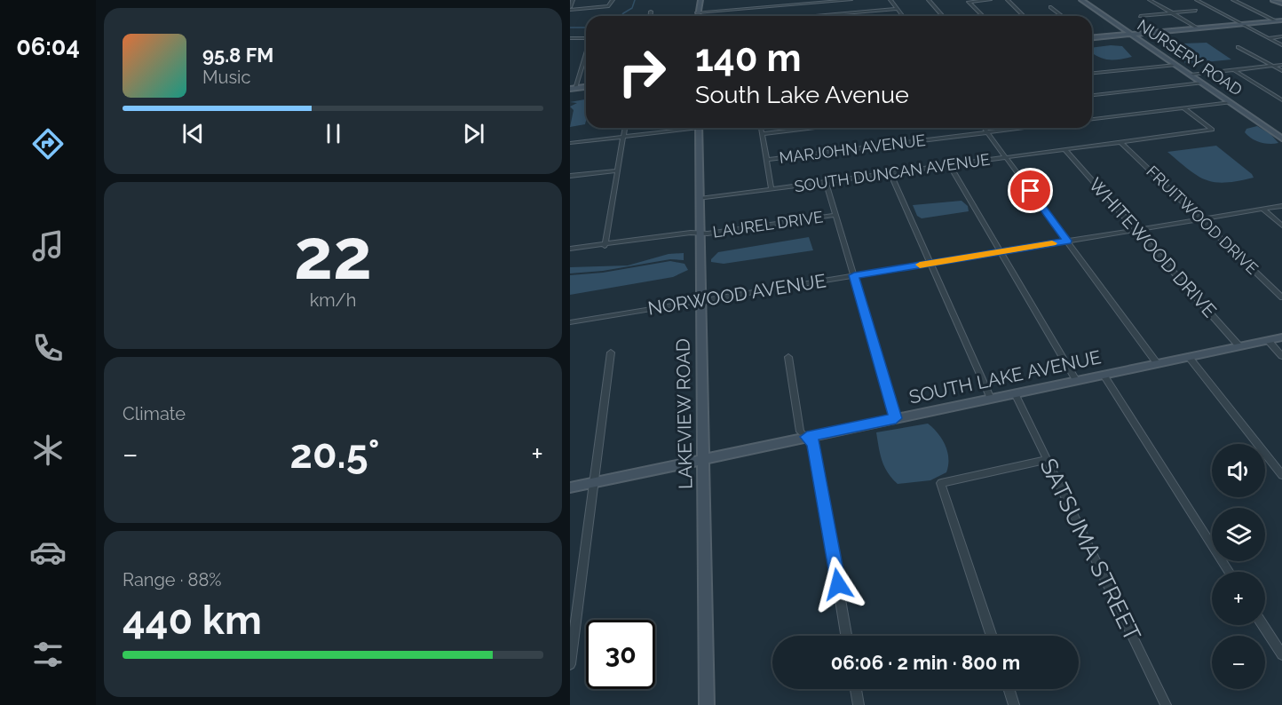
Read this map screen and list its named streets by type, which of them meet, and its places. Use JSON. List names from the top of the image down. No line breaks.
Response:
{"streets":{"street":["NURSERY ROAD","MARJOHN AVENUE","SOUTH DUNCAN AVENUE","FRUITWOOD DRIVE","LAUREL DRIVE","WHITEWOOD DRIVE","NORWOOD AVENUE","SOUTH LAKE AVENUE","LAKEVIEW ROAD","SATSUMA STREET"]},"crossings":[["SOUTH DUNCAN AVENUE","FRUITWOOD DRIVE"],["SOUTH DUNCAN AVENUE","WHITEWOOD DRIVE"],["SOUTH DUNCAN AVENUE","LAKEVIEW ROAD"],["FRUITWOOD DRIVE","NORWOOD AVENUE"],["LAUREL DRIVE","LAKEVIEW ROAD"],["WHITEWOOD DRIVE","NORWOOD AVENUE"],["WHITEWOOD DRIVE","SOUTH LAKE AVENUE"],["NORWOOD AVENUE","LAKEVIEW ROAD"],["SOUTH LAKE AVENUE","LAKEVIEW ROAD"],["SOUTH LAKE AVENUE","SATSUMA STREET"]],"page":{"tabs":"06:04","turn":["140 m","South Lake Avenue"],"song":["95.8 FM","Music"],"tile":[["22","km/h"],"Climate",["Range · 88%","440 km"]],"heat":["−","20.5°","+"],"map_buttons":["+","−"],"limit":"30","trip":"06:06 · 2 min · 800 m"}}
